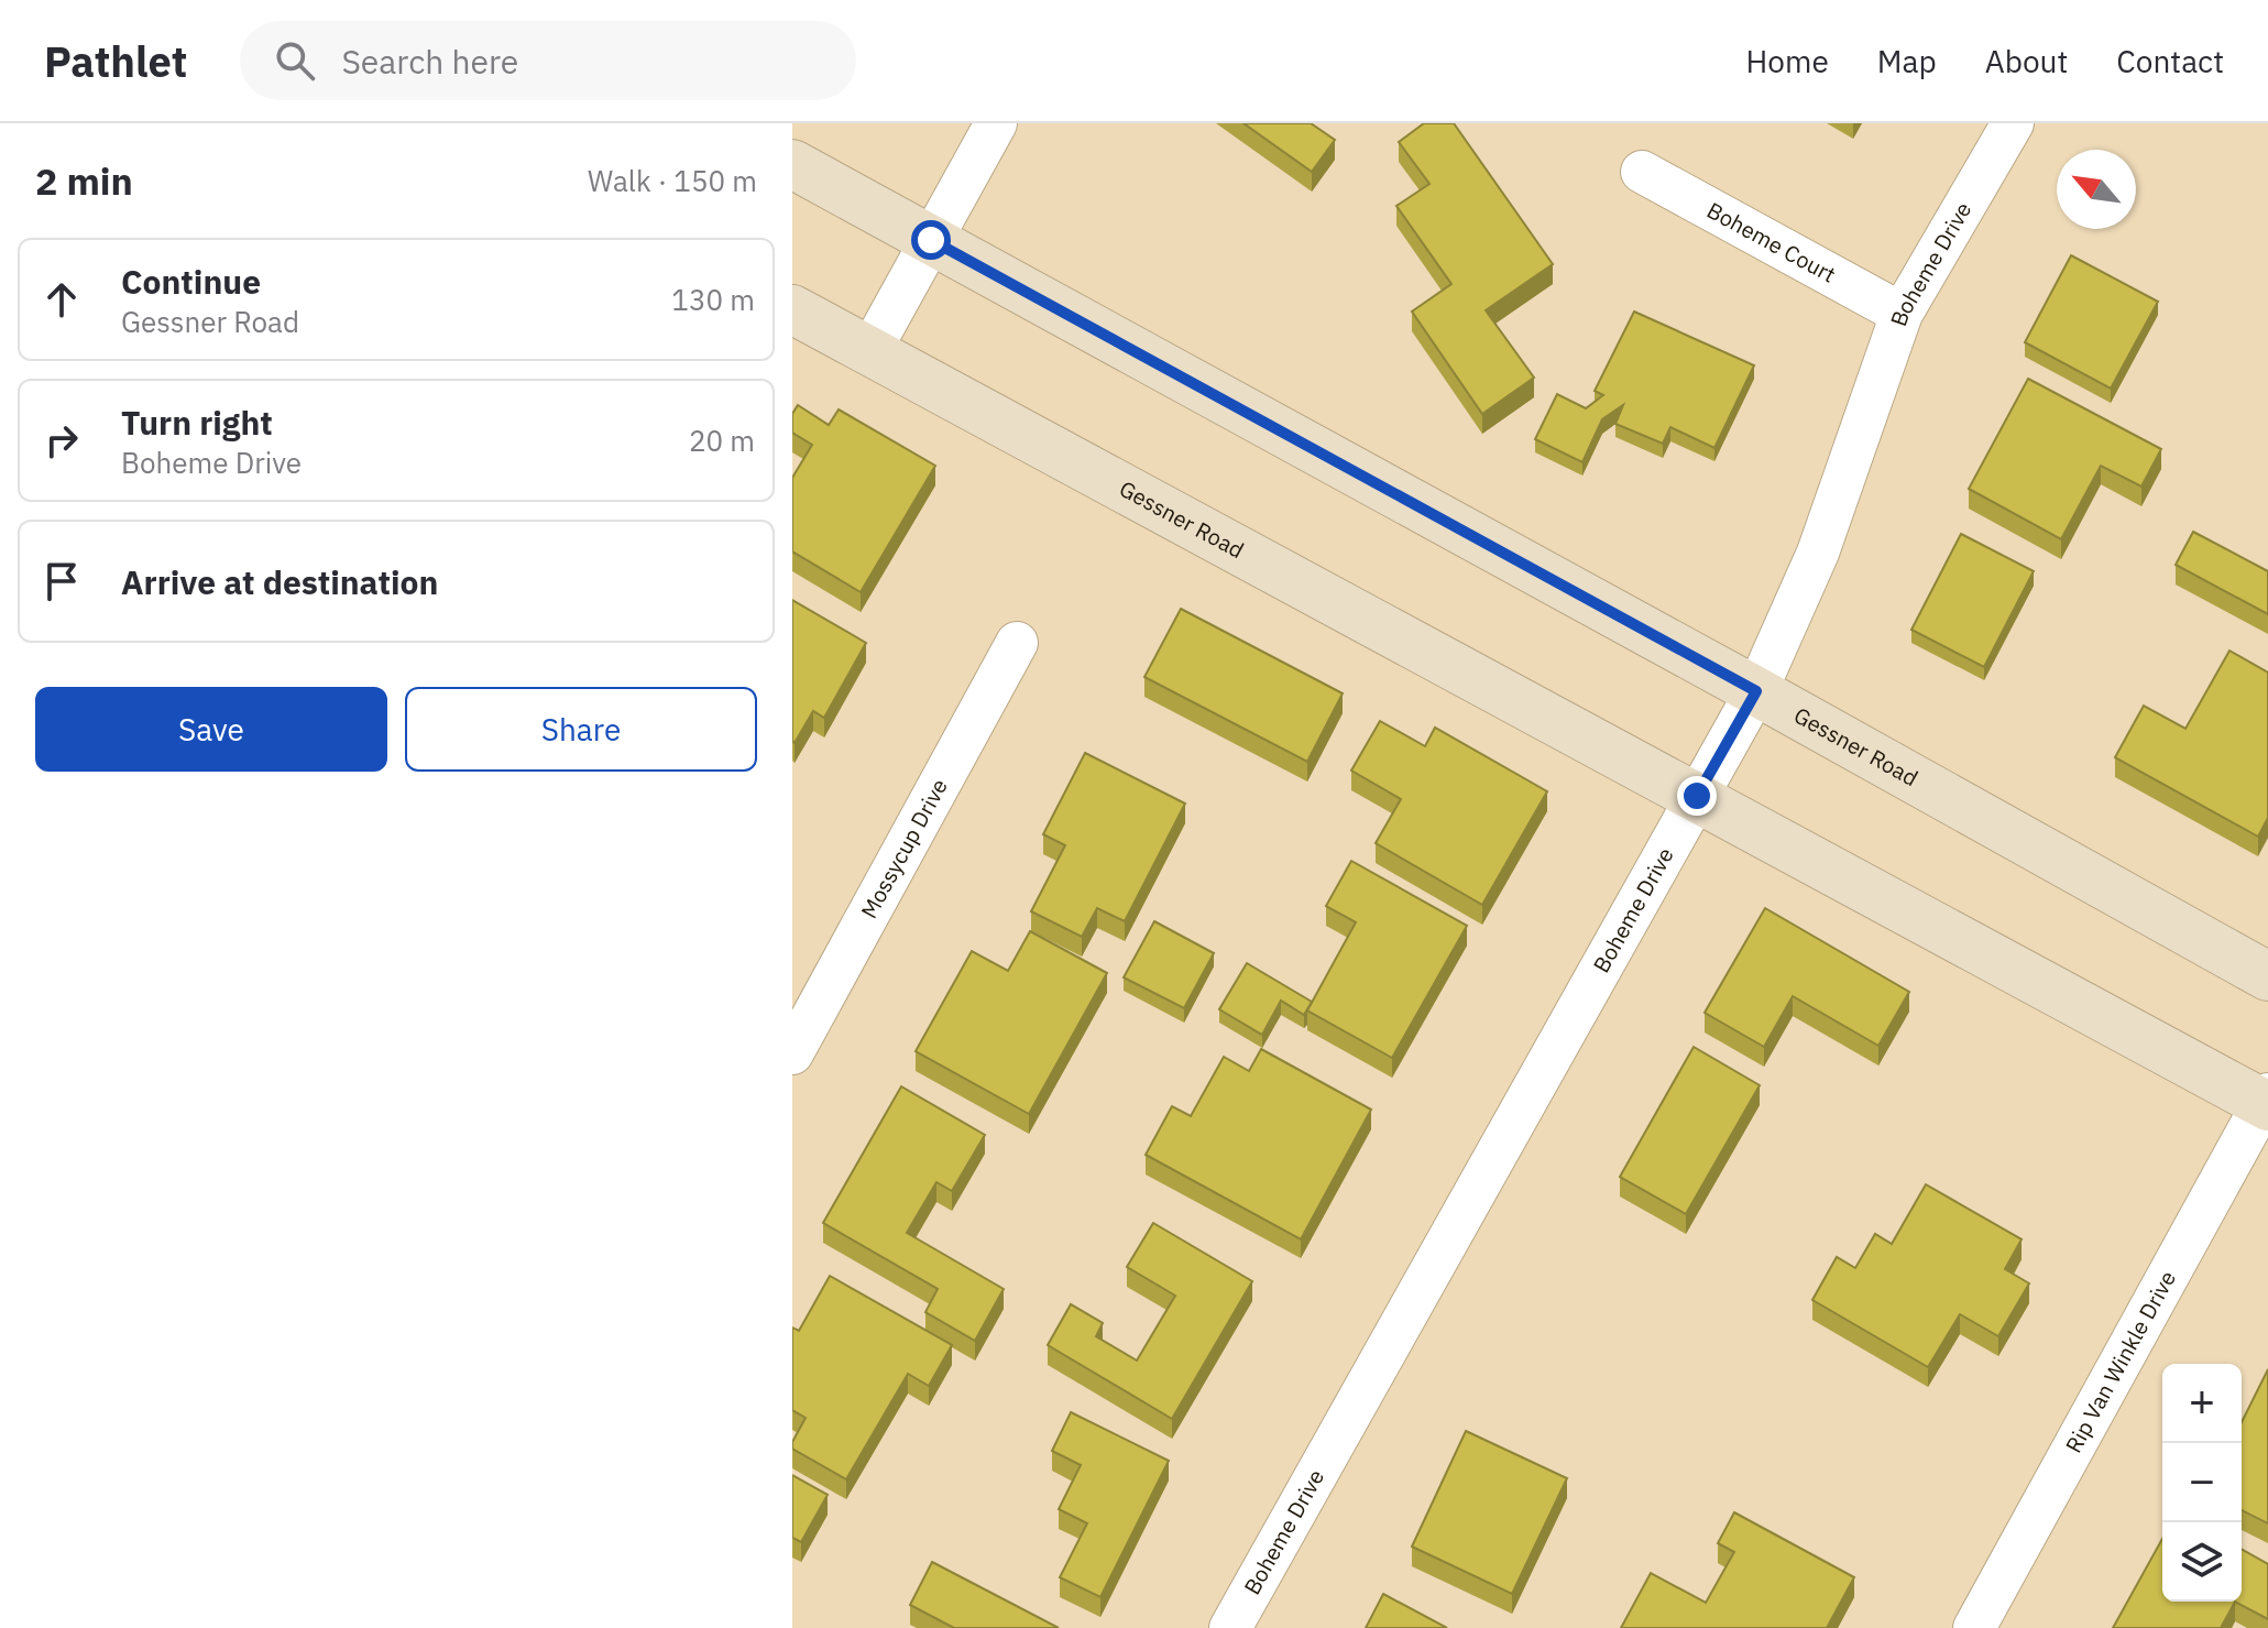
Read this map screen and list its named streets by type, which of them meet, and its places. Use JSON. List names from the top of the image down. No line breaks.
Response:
{"streets":{"main road":["Gessner Road"],"street":["Boheme Court","Boheme Drive","Mossycup Drive","Rip Van Winkle Drive"]},"crossings":[["Boheme Court","Boheme Drive"],["Boheme Drive","Gessner Road"],["Gessner Road","Rip Van Winkle Drive"]],"north":"top left","page":{"header":"Pathlet","search":"Search here","nav":["Home","Map","About","Contact"],"heading":["2 min","Walk · 150 m"],"list":[["Continue","Gessner Road","130 m"],["Turn right","Boheme Drive","20 m"],"Arrive at destination"],"buttons":["Save","Share"],"map_buttons":["+","−"]}}
